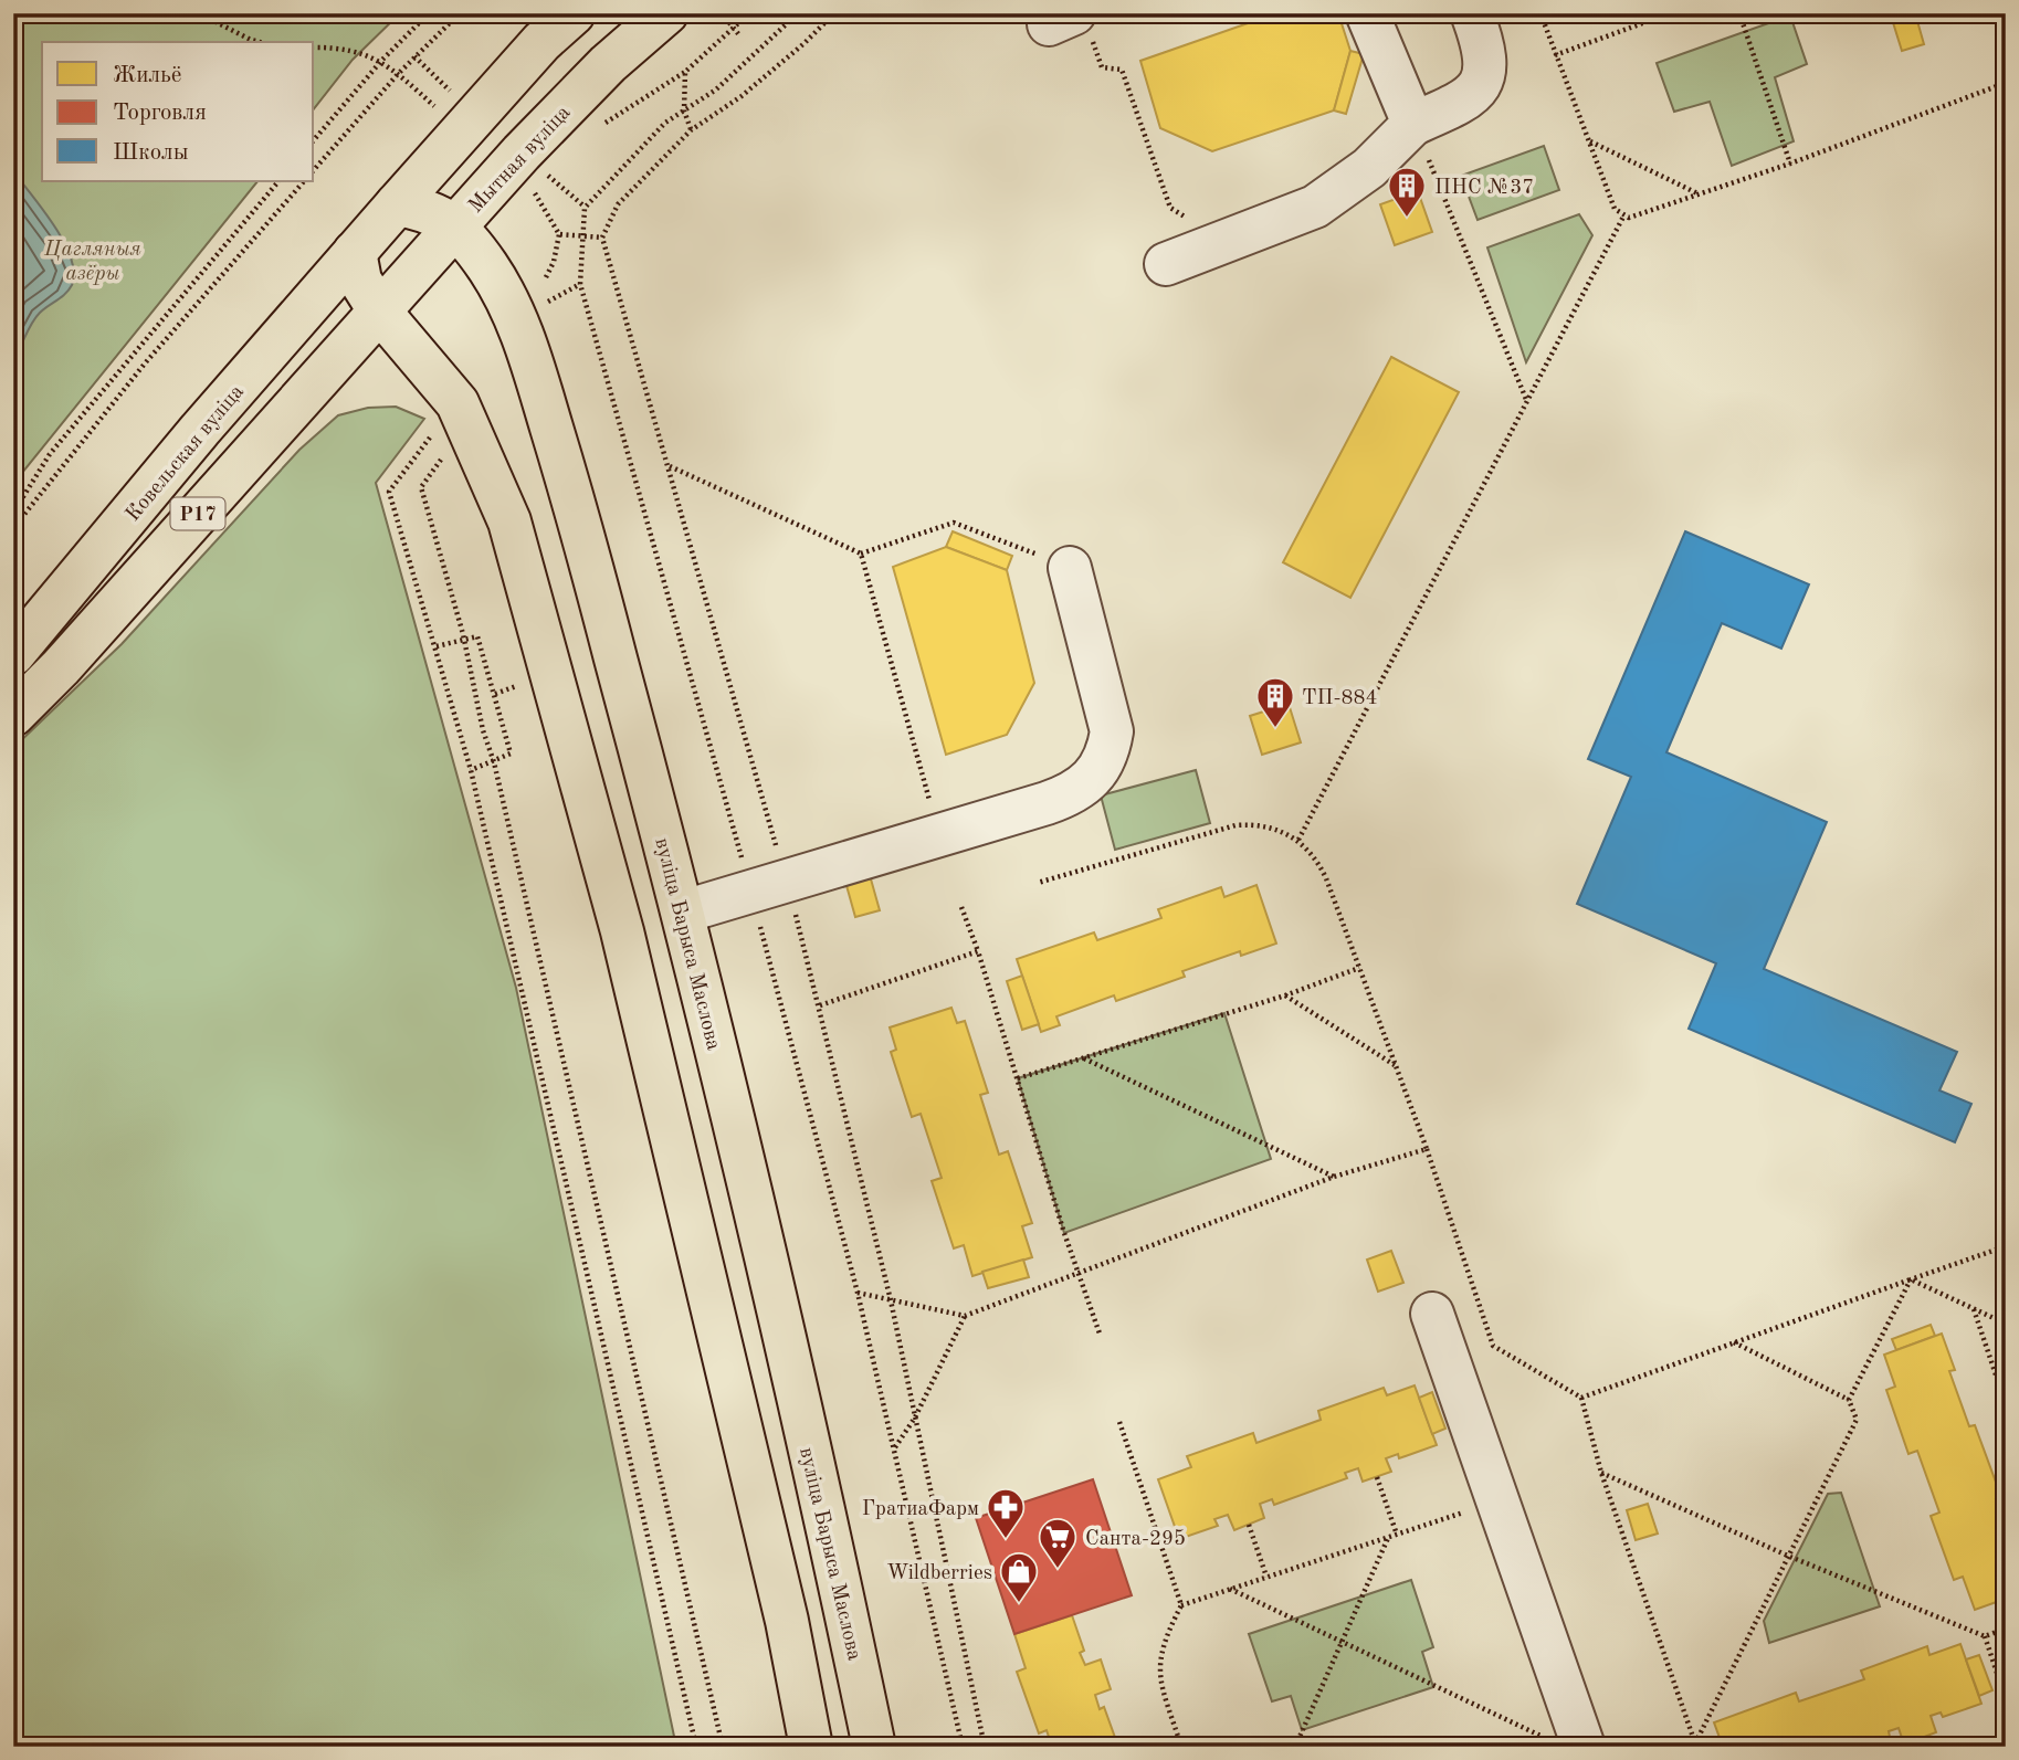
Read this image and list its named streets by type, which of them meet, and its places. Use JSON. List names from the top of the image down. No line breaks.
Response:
{"streets":{"main road":["Мытная вуліца","Ковельская вуліца","Р17","вуліца Барыса Маслова"]},"crossings":[["Мытная вуліца","Р17"],["Мытная вуліца","вуліца Барыса Маслова"],["Ковельская вуліца","Р17"],["Р17","вуліца Барыса Маслова"]],"parks":["Цагляныя азёры"],"places":{"building":["ПНС №37","ТП-884"],"pharmacy":["ГратиаФарм"],"supermarket":["Санта-295"],"shop":["Wildberries"]},"legend":["Жильё","Торговля","Школы"]}
